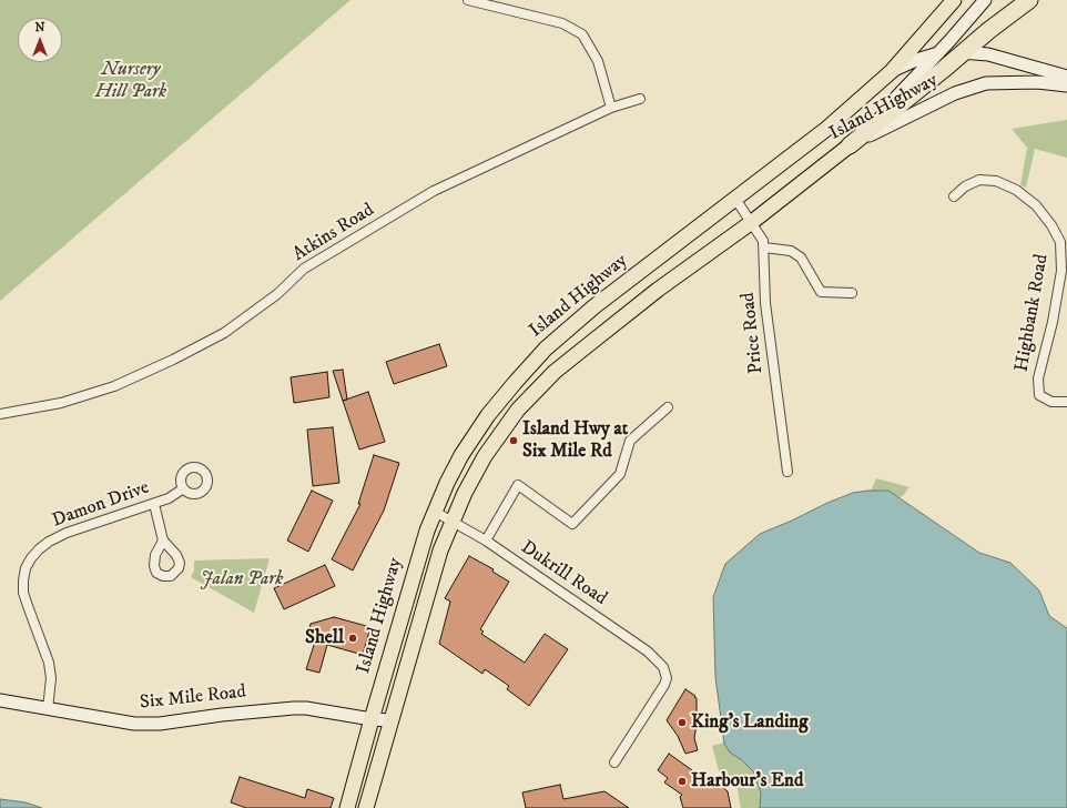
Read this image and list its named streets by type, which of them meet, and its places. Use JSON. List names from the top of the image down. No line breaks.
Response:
{"streets":{"main road":["Island Highway","Six Mile Road"],"street":["Atkins Road","Highbank Road","Price Road","Damon Drive","Dukrill Road"]},"crossings":[["Island Highway","Price Road"],["Island Highway","Dukrill Road"],["Island Highway","Six Mile Road"],["Damon Drive","Six Mile Road"]],"parks":["Nursery Hill Park","Jalan Park"],"places":["Island Hwy at Six Mile Rd","Shell","King's Landing","Harbour's End"],"north":"top"}
